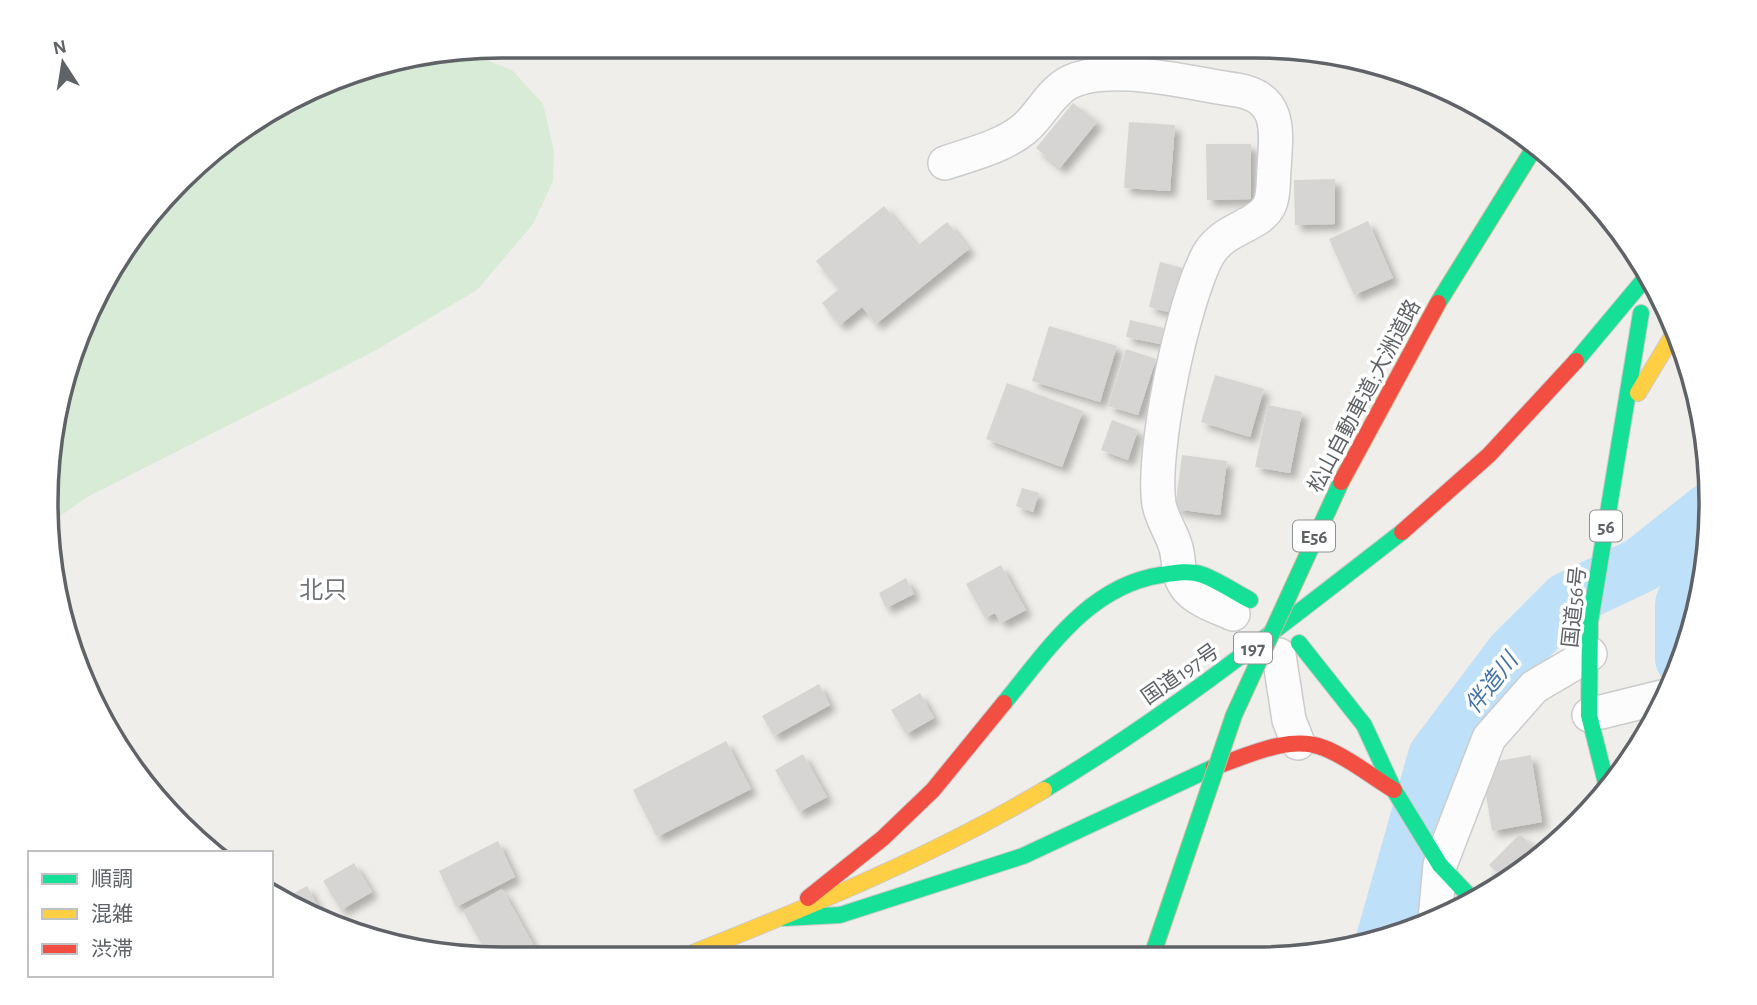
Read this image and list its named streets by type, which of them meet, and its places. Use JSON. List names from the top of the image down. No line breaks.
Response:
{"streets":{"main road":["松山自動車道;大洲道路","56","E56","国道56号","197","国道197号"]},"districts":["北只"],"water":["伴造川"],"legend":["順調","混雑","渋滞"],"north":"top"}
